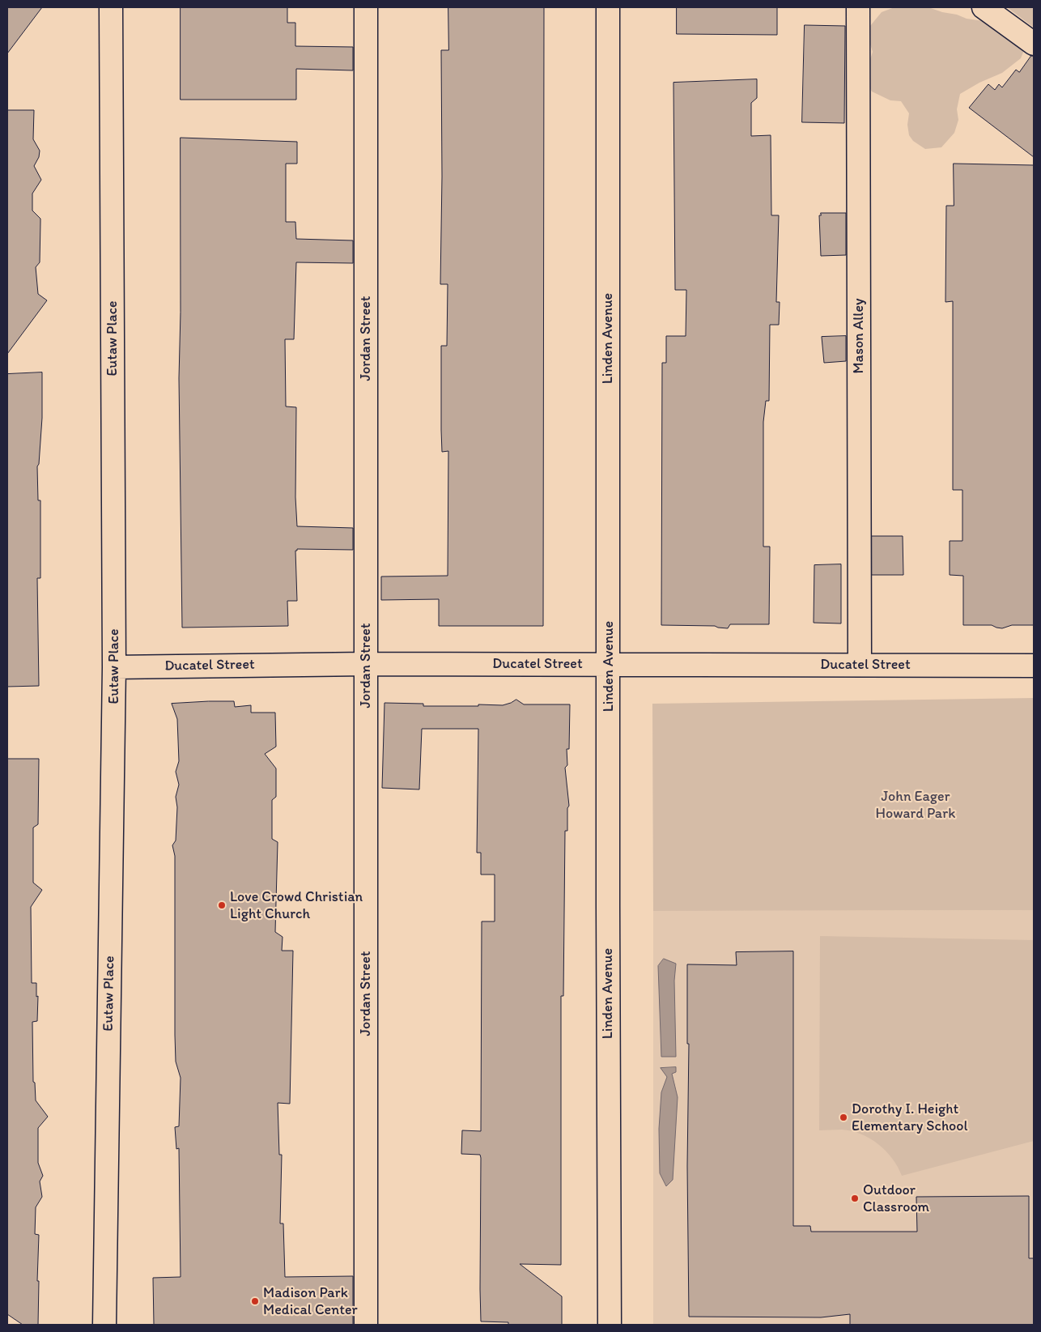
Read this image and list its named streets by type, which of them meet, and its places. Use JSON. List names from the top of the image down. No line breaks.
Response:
{"streets":{"street":["Mason Alley","Eutaw Place","Jordan Street","Linden Avenue","Ducatel Street"]},"crossings":[["Mason Alley","Ducatel Street"],["Eutaw Place","Ducatel Street"],["Jordan Street","Ducatel Street"],["Linden Avenue","Ducatel Street"]],"parks":["John Eager Howard Park"],"places":["Love Crowd Christian Light Church","Dorothy I. Height Elementary School","Outdoor Classroom","Madison Park Medical Center"]}
